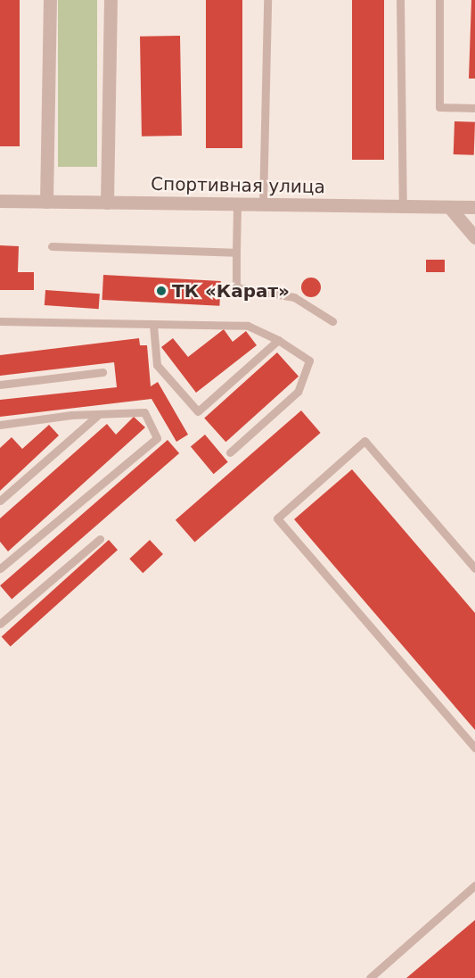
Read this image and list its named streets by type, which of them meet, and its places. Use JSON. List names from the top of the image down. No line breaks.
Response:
{"streets":{"street":["Спортивная улица"]},"places":["ТК «Карат»"]}
